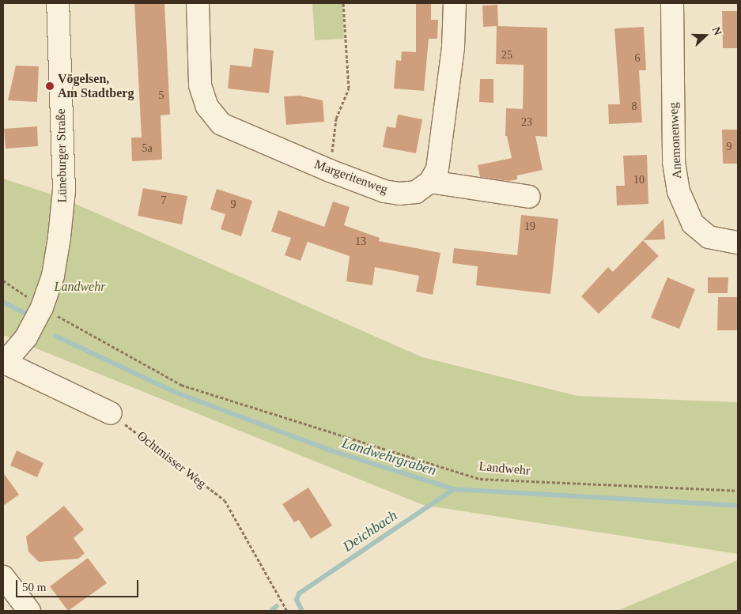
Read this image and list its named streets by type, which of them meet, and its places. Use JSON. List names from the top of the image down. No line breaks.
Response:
{"streets":{"street":["Anemonenweg","Lüneburger Straße","Margeritenweg"],"path":["Ochtmisser Weg","Landwehr"]},"crossings":[["Lüneburger Straße","Landwehr"]],"water":["Landwehrgraben","Deichbach"],"parks":["Landwehr"],"places":["Vögelsen, Am Stadtberg"],"house_numbers":["25","6","5","8","23","9","5a","10","7","9","19","13"],"scale_bar":"50 m","north":"right"}
